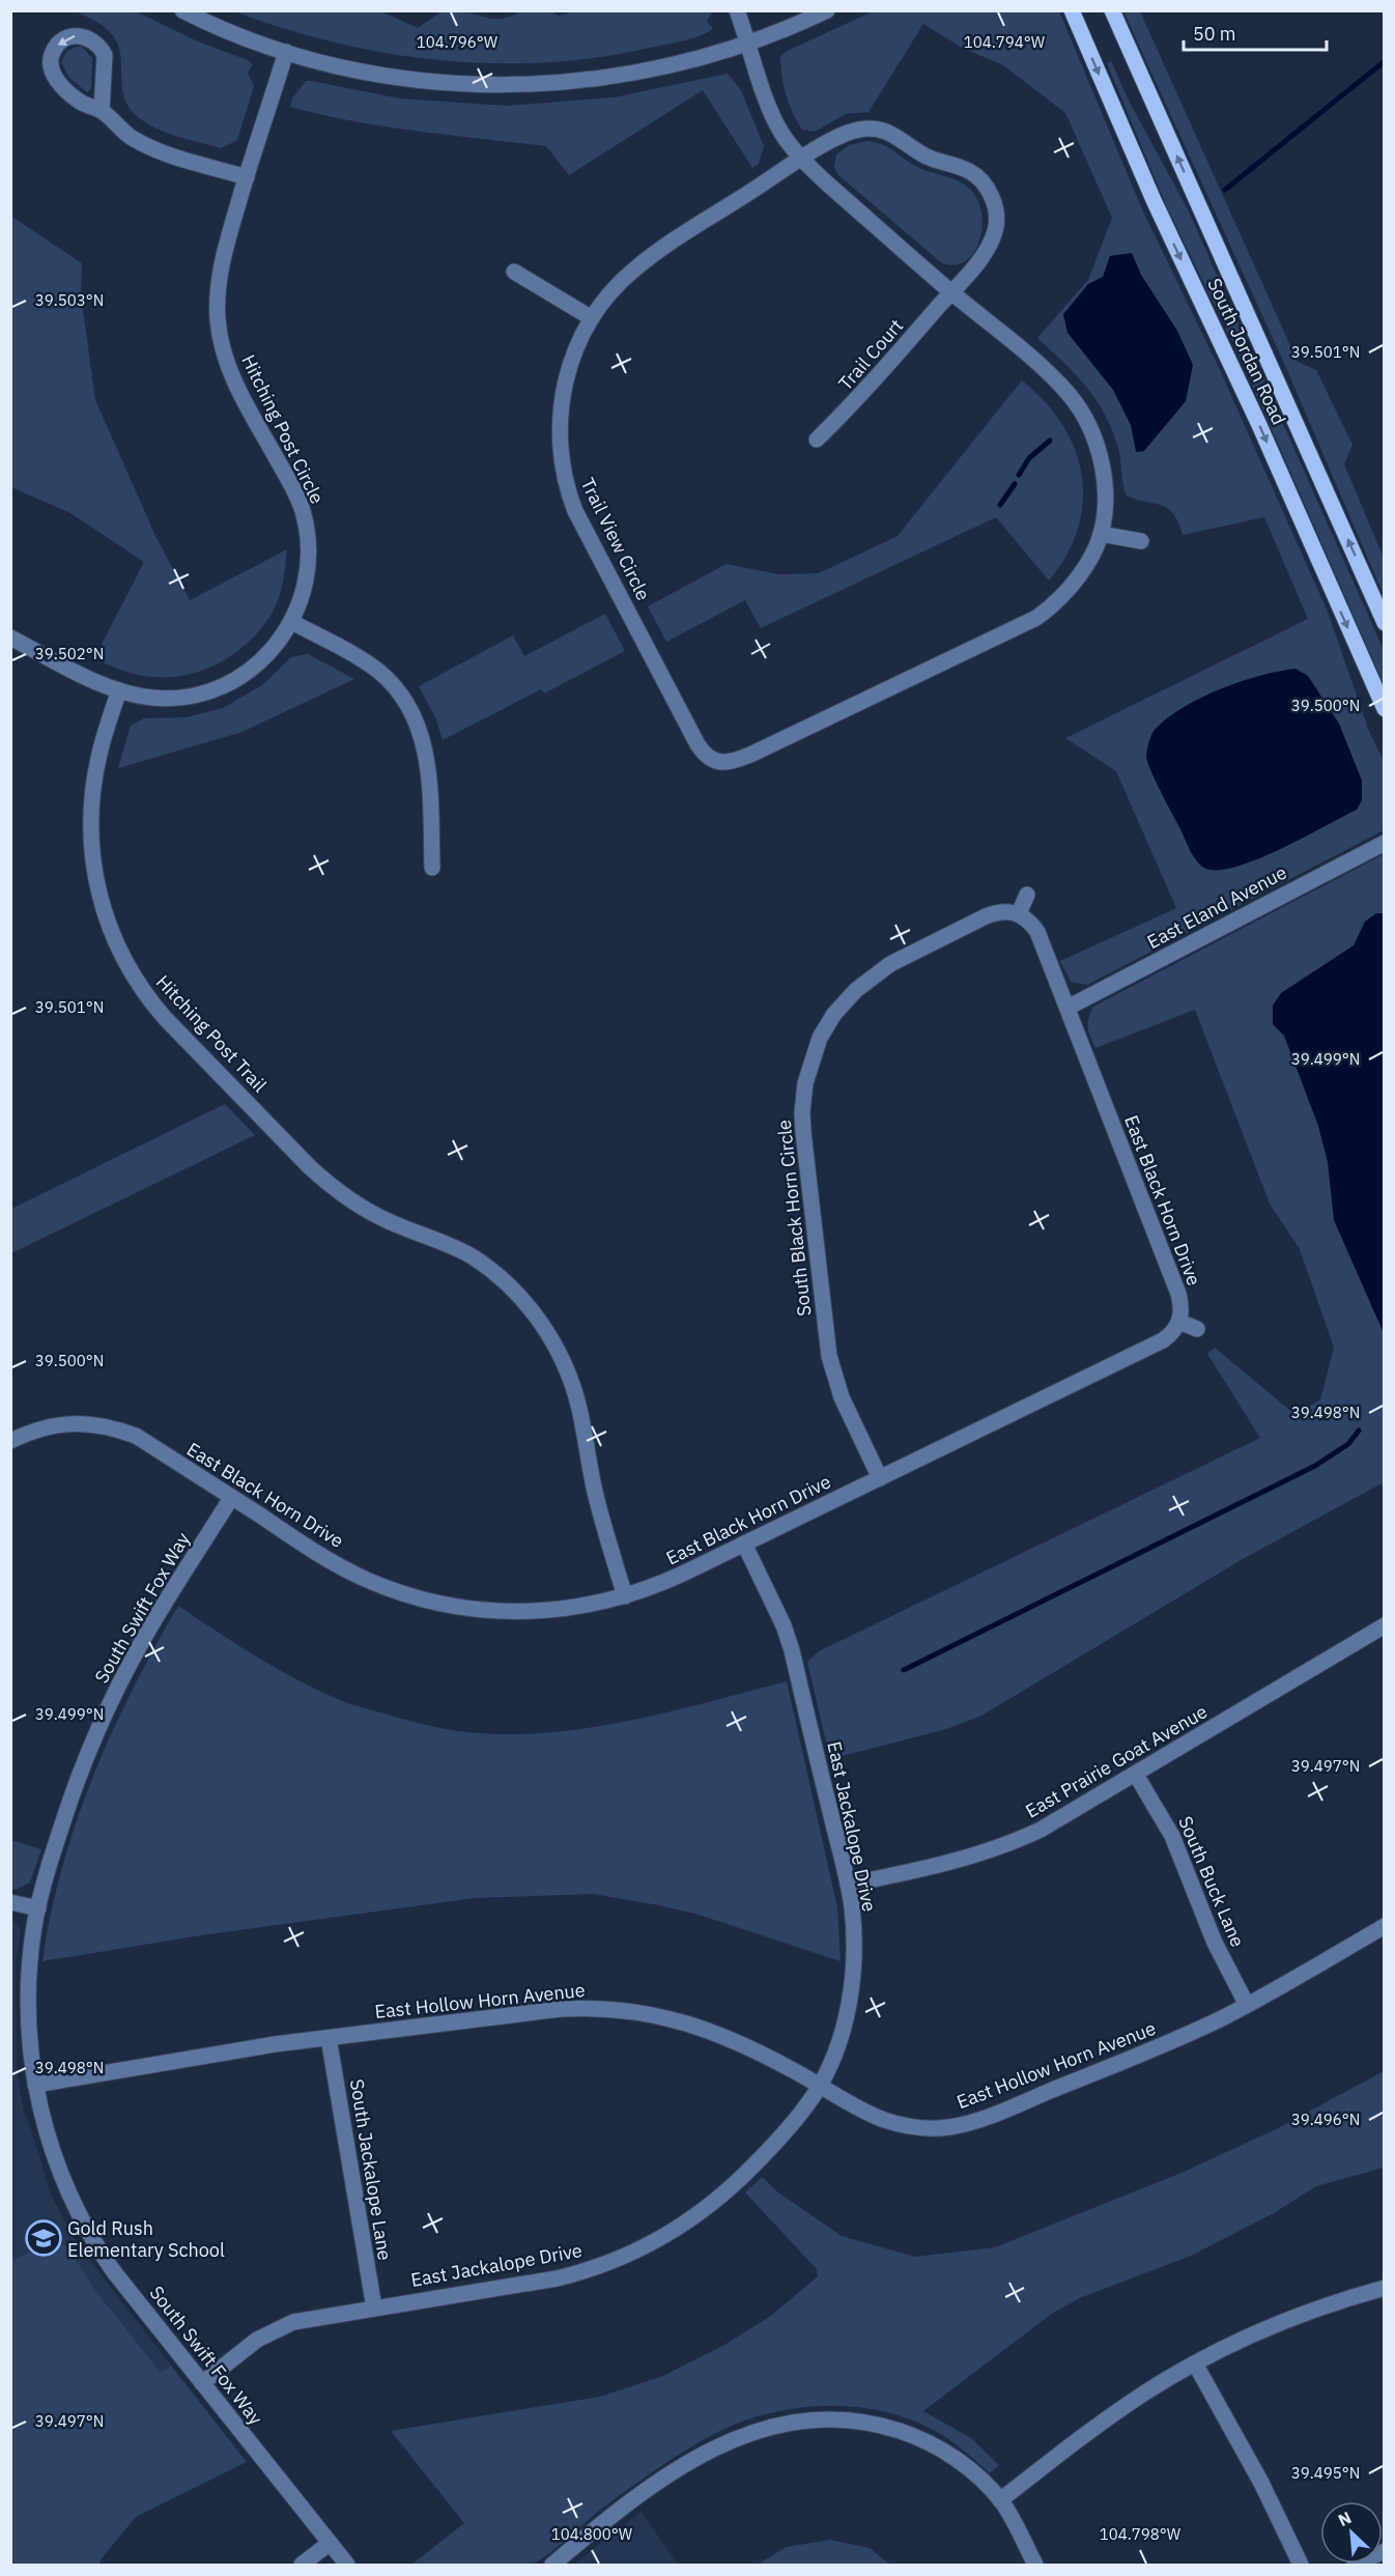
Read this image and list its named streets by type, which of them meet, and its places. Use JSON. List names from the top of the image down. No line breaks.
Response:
{"streets":{"main road":["South Jordan Road"],"street":["Trail Court","Hitching Post Circle","Trail View Circle","East Eland Avenue","Hitching Post Trail","East Black Horn Drive","South Black Horn Circle","South Swift Fox Way","East Prairie Goat Avenue","East Jackalope Drive","South Buck Lane","East Hollow Horn Avenue","South Jackalope Lane"]},"crossings":[["Trail Court","Trail View Circle"],["Hitching Post Circle","Hitching Post Trail"],["East Eland Avenue","East Black Horn Drive"],["Hitching Post Trail","East Black Horn Drive"],["East Black Horn Drive","South Black Horn Circle"],["East Black Horn Drive","South Swift Fox Way"],["East Black Horn Drive","East Jackalope Drive"],["South Swift Fox Way","East Jackalope Drive"],["South Swift Fox Way","East Hollow Horn Avenue"],["East Prairie Goat Avenue","East Jackalope Drive"],["East Prairie Goat Avenue","South Buck Lane"],["East Jackalope Drive","East Hollow Horn Avenue"],["East Jackalope Drive","South Jackalope Lane"],["South Buck Lane","East Hollow Horn Avenue"],["East Hollow Horn Avenue","South Jackalope Lane"]],"places":{"school or university":["Gold Rush Elementary School"]},"scale_bar":"50 m","north":"top left","coordinates":["104.796°W","104.794°W","39.503°N","39.501°N","39.502°N","39.500°N","39.499°N","39.498°N","39.497°N","39.496°N","39.495°N","104.800°W","104.798°W"]}
